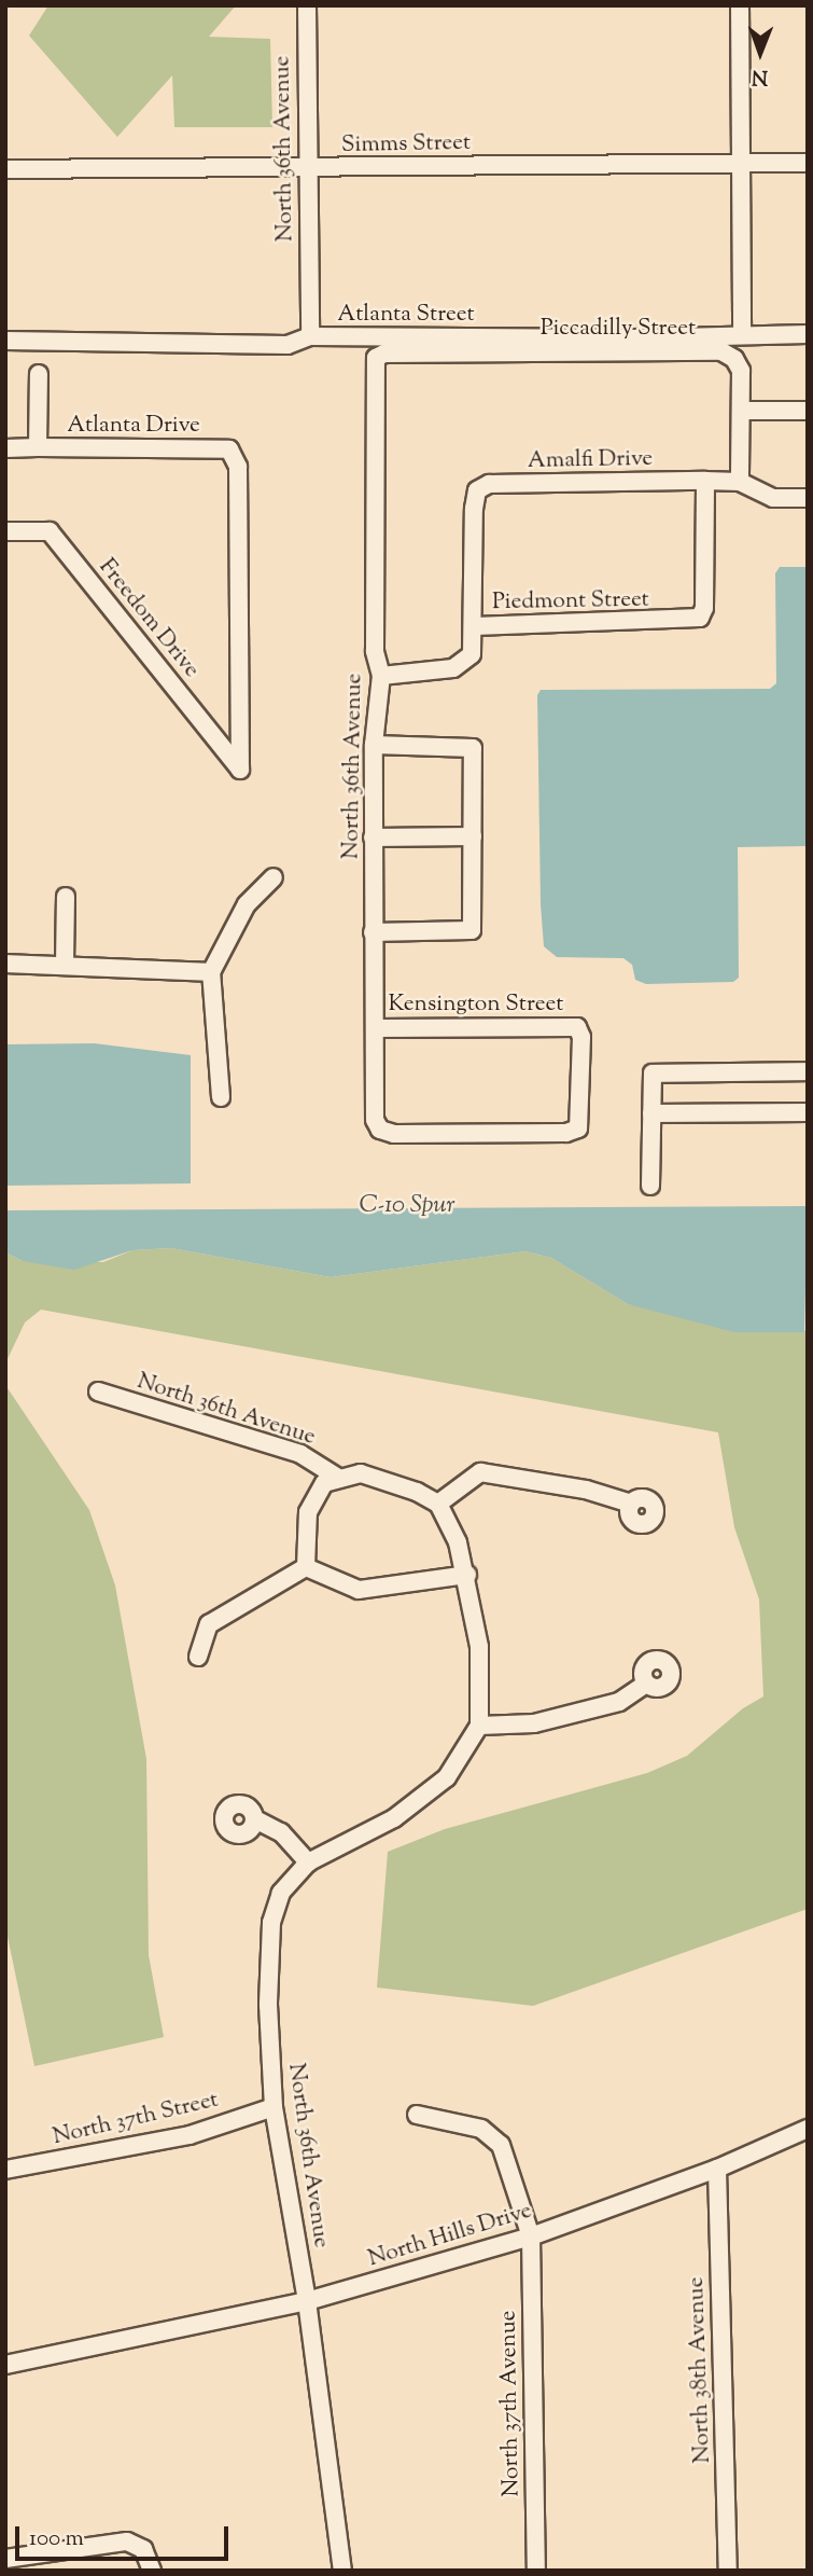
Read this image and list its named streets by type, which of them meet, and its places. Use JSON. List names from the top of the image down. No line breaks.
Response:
{"streets":{"street":["Simms Street","North 36th Avenue","Atlanta Street","Piccadilly Street","Atlanta Drive","Amalfi Drive","Piedmont Street","Freedom Drive","Kensington Street","North 37th Street","North Hills Drive","North 38th Avenue","North 37th Avenue"]},"crossings":[["Simms Street","North 36th Avenue"],["North 36th Avenue","Atlanta Street"],["North 36th Avenue","Piccadilly Street"],["North 36th Avenue","Piedmont Street"],["North 36th Avenue","Kensington Street"],["North 36th Avenue","North 37th Street"],["North 36th Avenue","North Hills Drive"],["Piccadilly Street","Amalfi Drive"],["Atlanta Drive","Freedom Drive"],["Amalfi Drive","Piedmont Street"],["North Hills Drive","North 38th Avenue"],["North Hills Drive","North 37th Avenue"]],"water":["C-10 Spur"],"scale_bar":"100 m","north":"bottom"}
